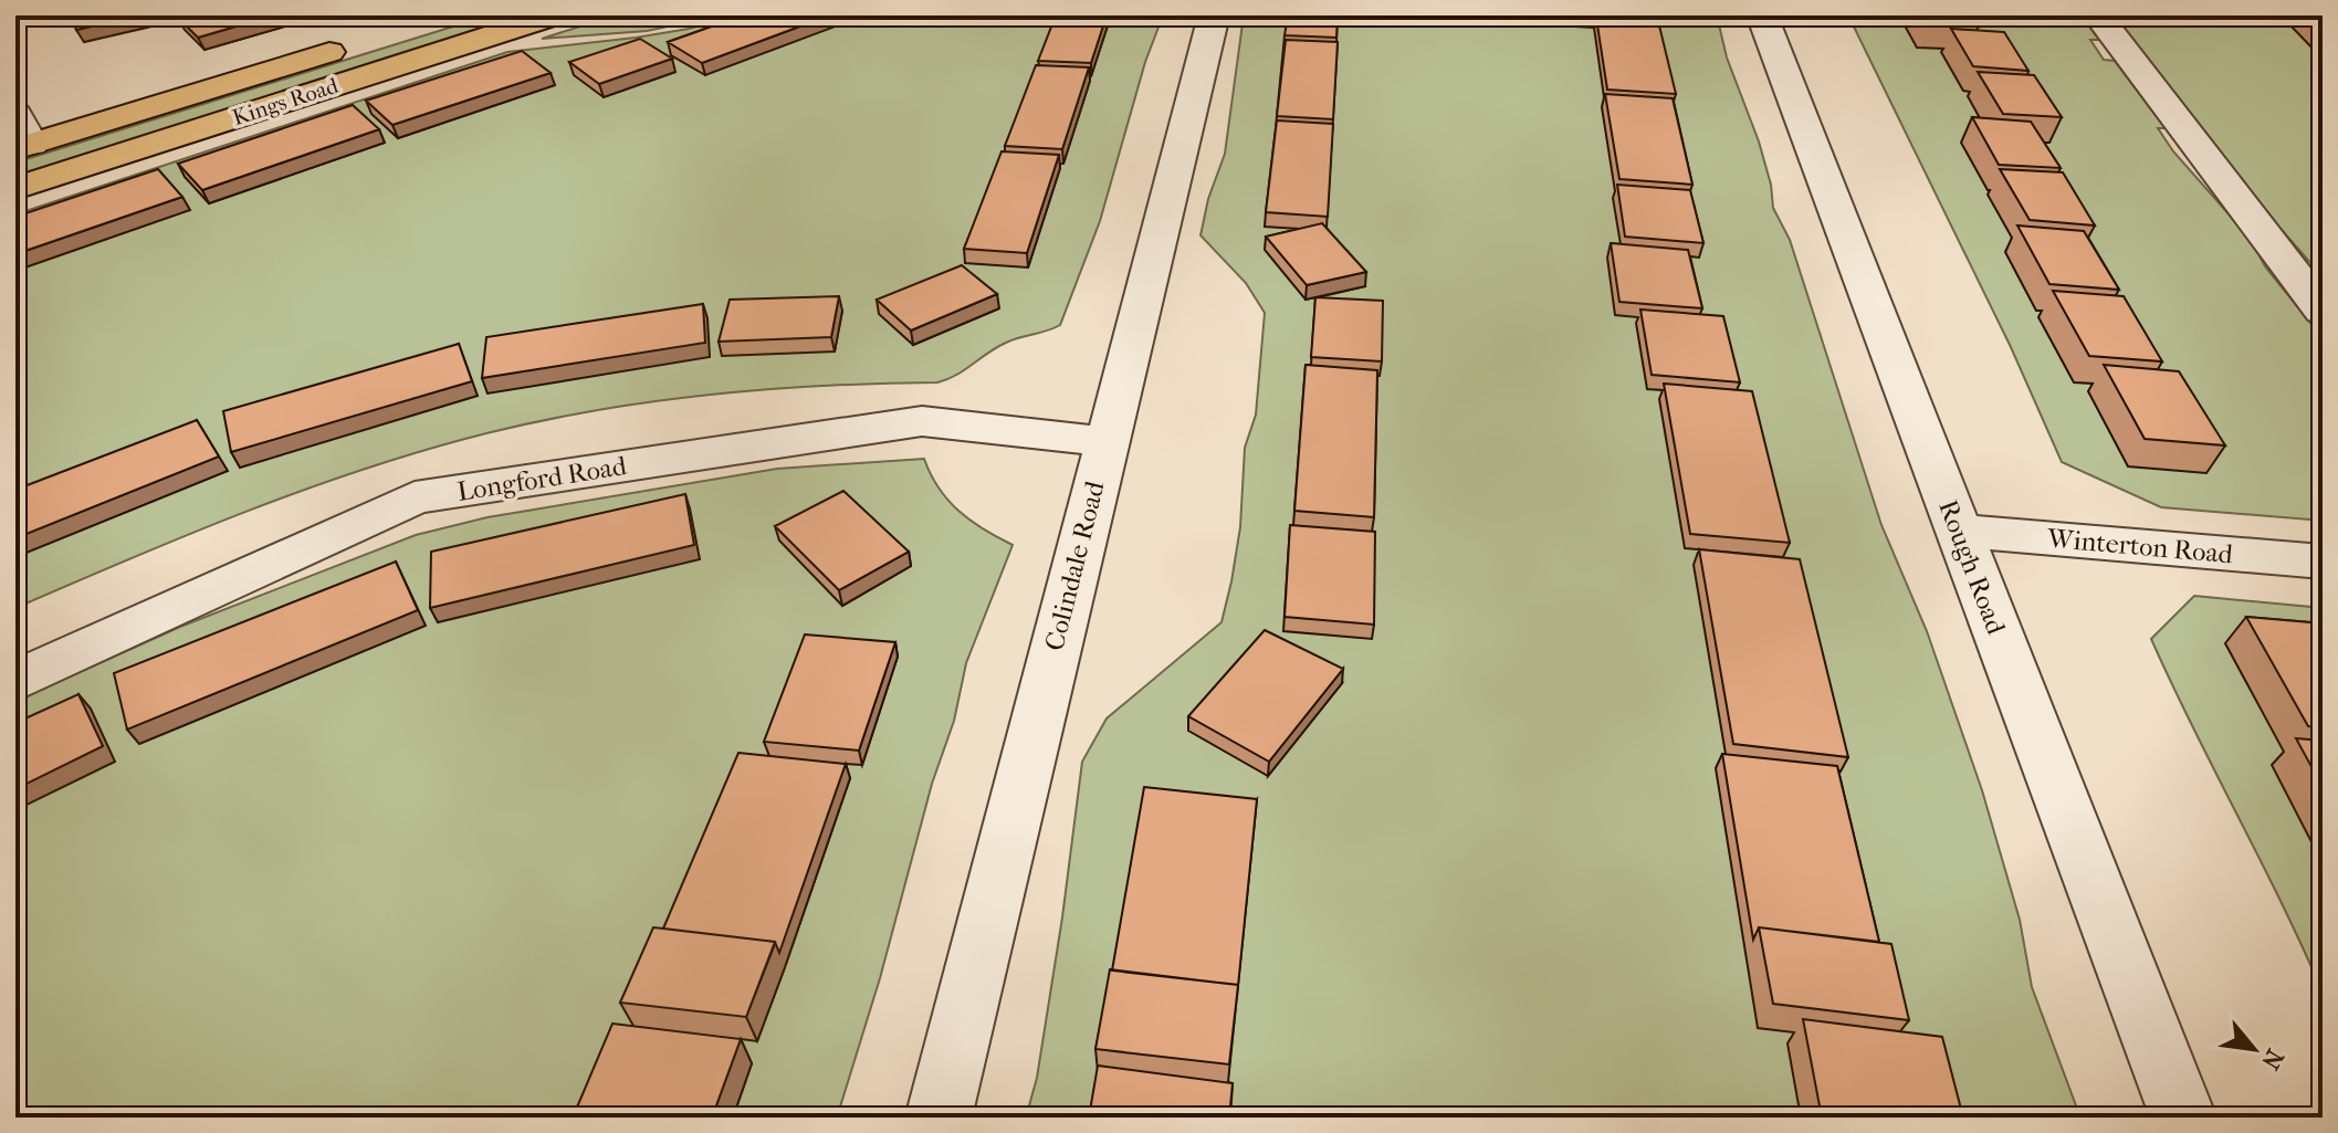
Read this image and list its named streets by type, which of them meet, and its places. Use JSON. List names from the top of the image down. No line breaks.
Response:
{"streets":{"main road":["Kings Road"],"street":["Longford Road","Winterton Road","Colindale Road","Rough Road"]},"crossings":[["Longford Road","Colindale Road"],["Winterton Road","Rough Road"]],"north":"bottom right"}
